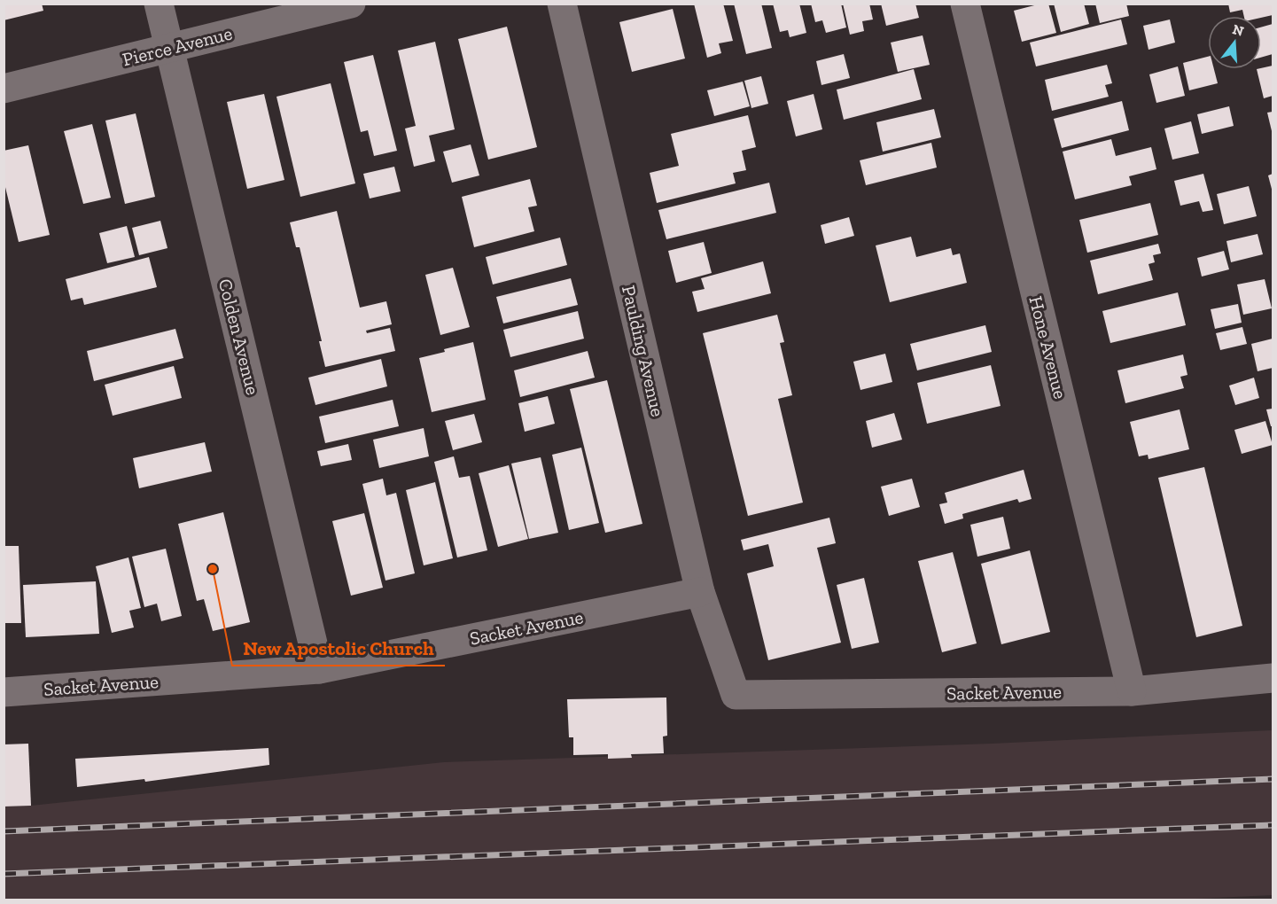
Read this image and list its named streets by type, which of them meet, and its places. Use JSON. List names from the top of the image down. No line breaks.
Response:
{"streets":{"street":["Pierce Avenue","Colden Avenue","Hone Avenue","Paulding Avenue","Sacket Avenue"]},"crossings":[["Pierce Avenue","Colden Avenue"],["Colden Avenue","Sacket Avenue"],["Hone Avenue","Sacket Avenue"],["Paulding Avenue","Sacket Avenue"]],"places":["New Apostolic Church"],"north":"top"}
